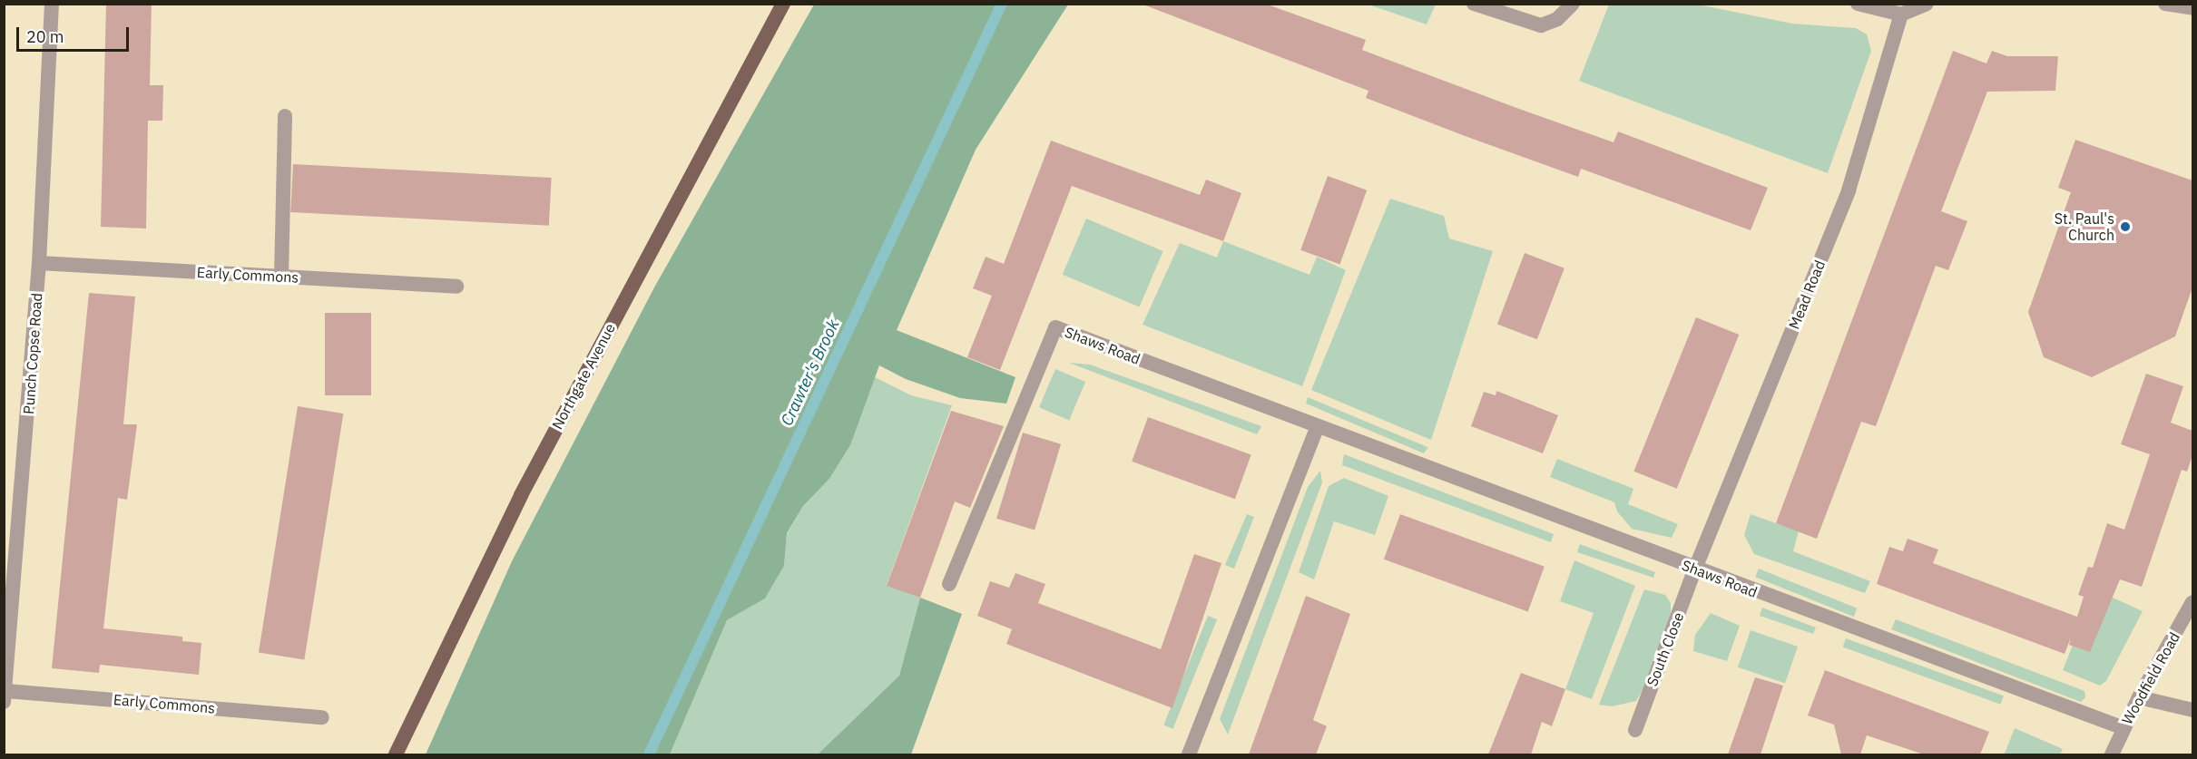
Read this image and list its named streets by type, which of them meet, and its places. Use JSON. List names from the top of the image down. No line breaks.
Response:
{"streets":{"main road":["Northgate Avenue"],"street":["Early Commons","Mead Road","Shaws Road","Punch Copse Road","South Close","Woodfield Road"]},"crossings":[["Early Commons","Punch Copse Road"],["Mead Road","Shaws Road"],["Mead Road","South Close"],["Shaws Road","South Close"],["Shaws Road","Woodfield Road"]],"water":["Crawter's Brook"],"places":["St. Paul's Church"],"scale_bar":"20 m"}
